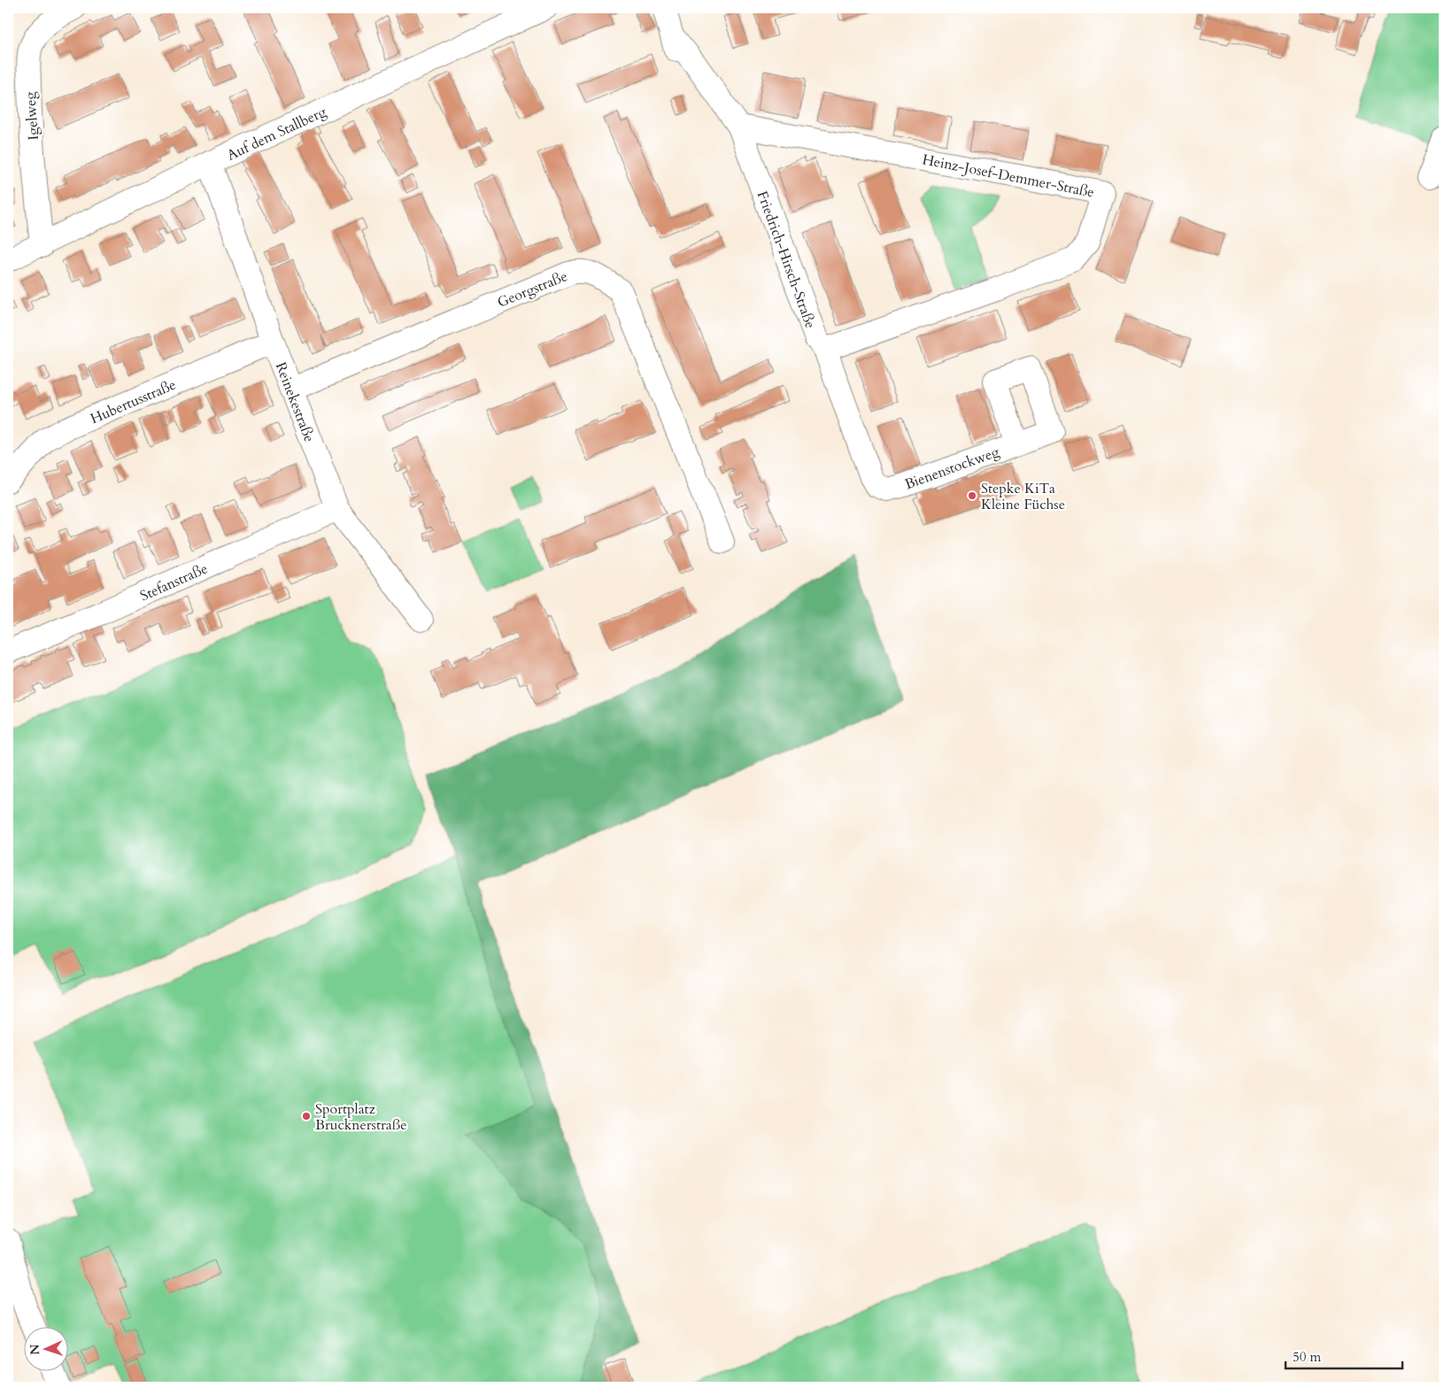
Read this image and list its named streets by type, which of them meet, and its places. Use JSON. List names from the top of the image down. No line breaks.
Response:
{"streets":{"street":["Igelweg","Auf dem Stallberg","Heinz-Josef-Demmer-Straße","Friedrich-Hirsch-Straße","Georgstraße","Hubertusstraße","Reinekestraße","Bienenstockweg","Stefanstraße"]},"crossings":[["Igelweg","Auf dem Stallberg"],["Auf dem Stallberg","Reinekestraße"],["Heinz-Josef-Demmer-Straße","Friedrich-Hirsch-Straße"],["Friedrich-Hirsch-Straße","Bienenstockweg"],["Georgstraße","Reinekestraße"],["Hubertusstraße","Reinekestraße"],["Reinekestraße","Stefanstraße"]],"places":["Stepke KiTa Kleine Füchse","Sportplatz Brucknerstraße"],"scale_bar":"50 m","north":"left"}
